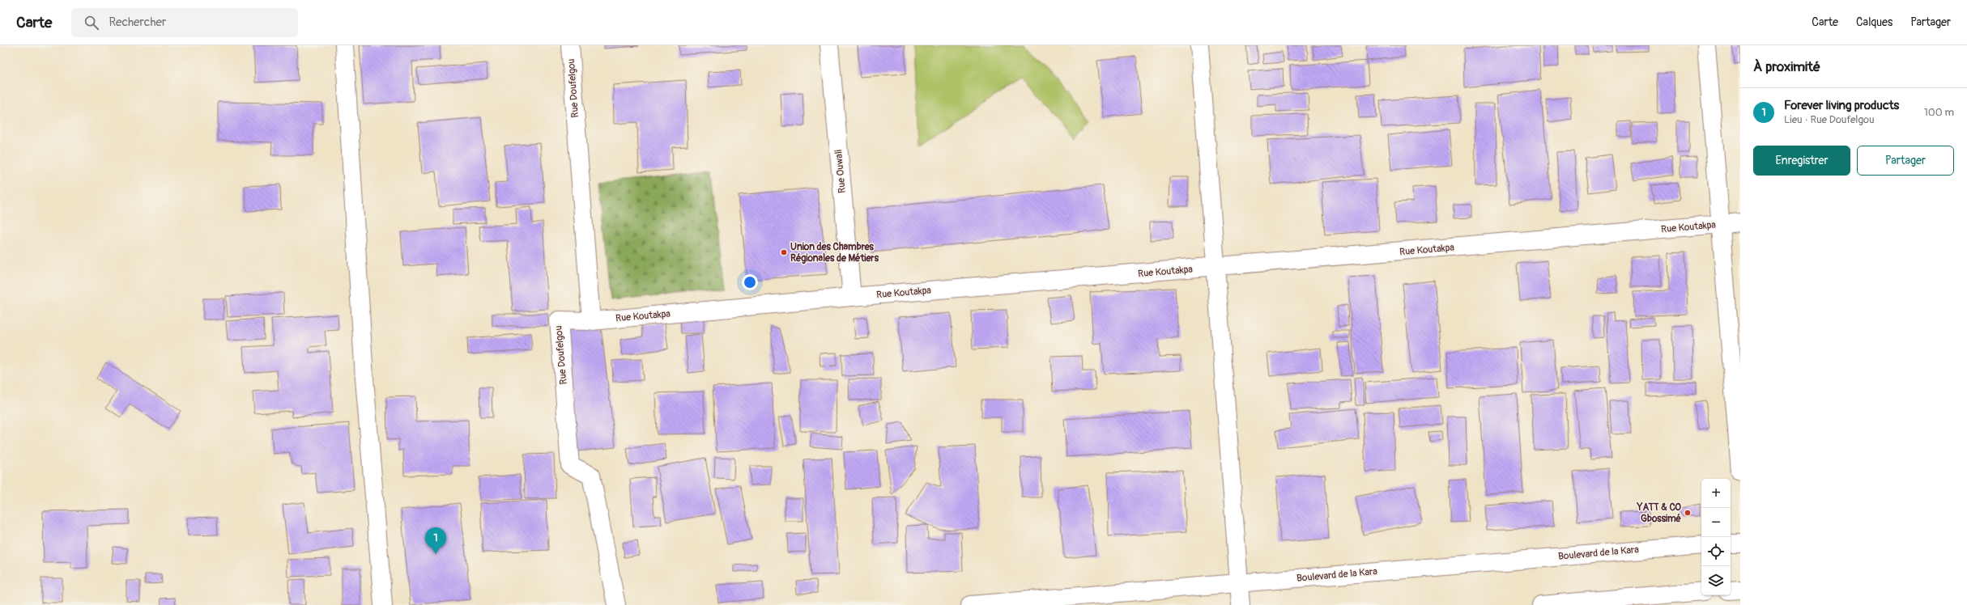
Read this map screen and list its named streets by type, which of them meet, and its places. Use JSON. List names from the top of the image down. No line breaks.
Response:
{"streets":{"street":["Rue Doufelgou","Rue Ouwali","Rue Koutakpa","Boulevard de la Kara"]},"crossings":[["Rue Doufelgou","Rue Koutakpa"],["Rue Ouwali","Rue Koutakpa"]],"places":["Union des Chambres Régionales de Métiers","YATT & CO Gbossimé"],"page":{"header":"Carte","search":"Rechercher","nav":["Carte","Calques","Partager"],"heading":"À proximité","list":[{"mark":"1","name":"Forever living products","note":"Lieu · Rue Doufelgou","value":"100 m"}],"buttons":["Enregistrer","Partager"],"map_buttons":["+","−"],"pins":"1"}}
